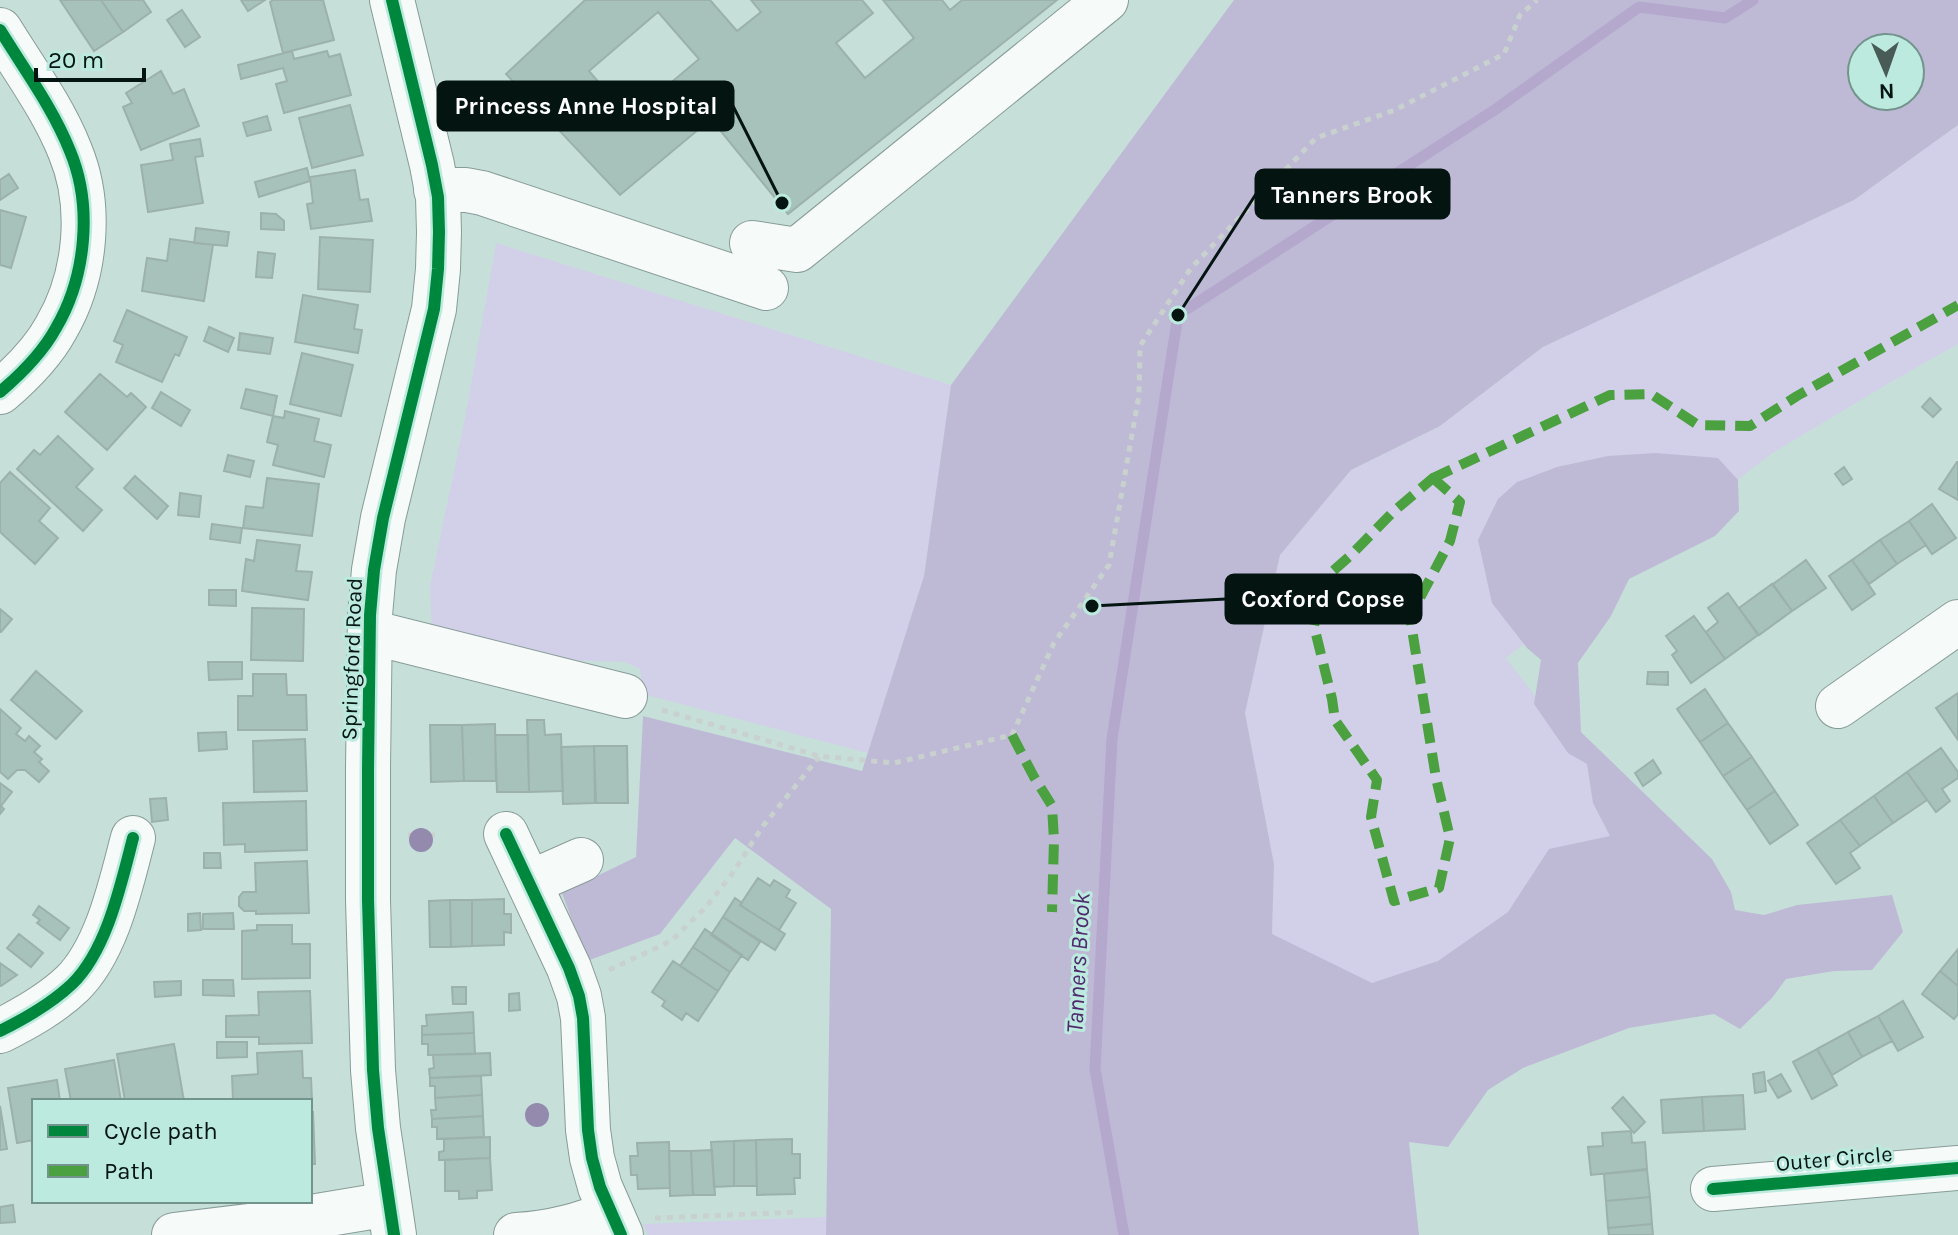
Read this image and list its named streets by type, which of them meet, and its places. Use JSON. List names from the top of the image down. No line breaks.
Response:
{"streets":{"street":["Springford Road","Outer Circle"]},"water":["Tanners Brook"],"places":["Princess Anne Hospital","Tanners Brook","Coxford Copse"],"legend":["Cycle path","Path"],"scale_bar":"20 m","north":"bottom"}
